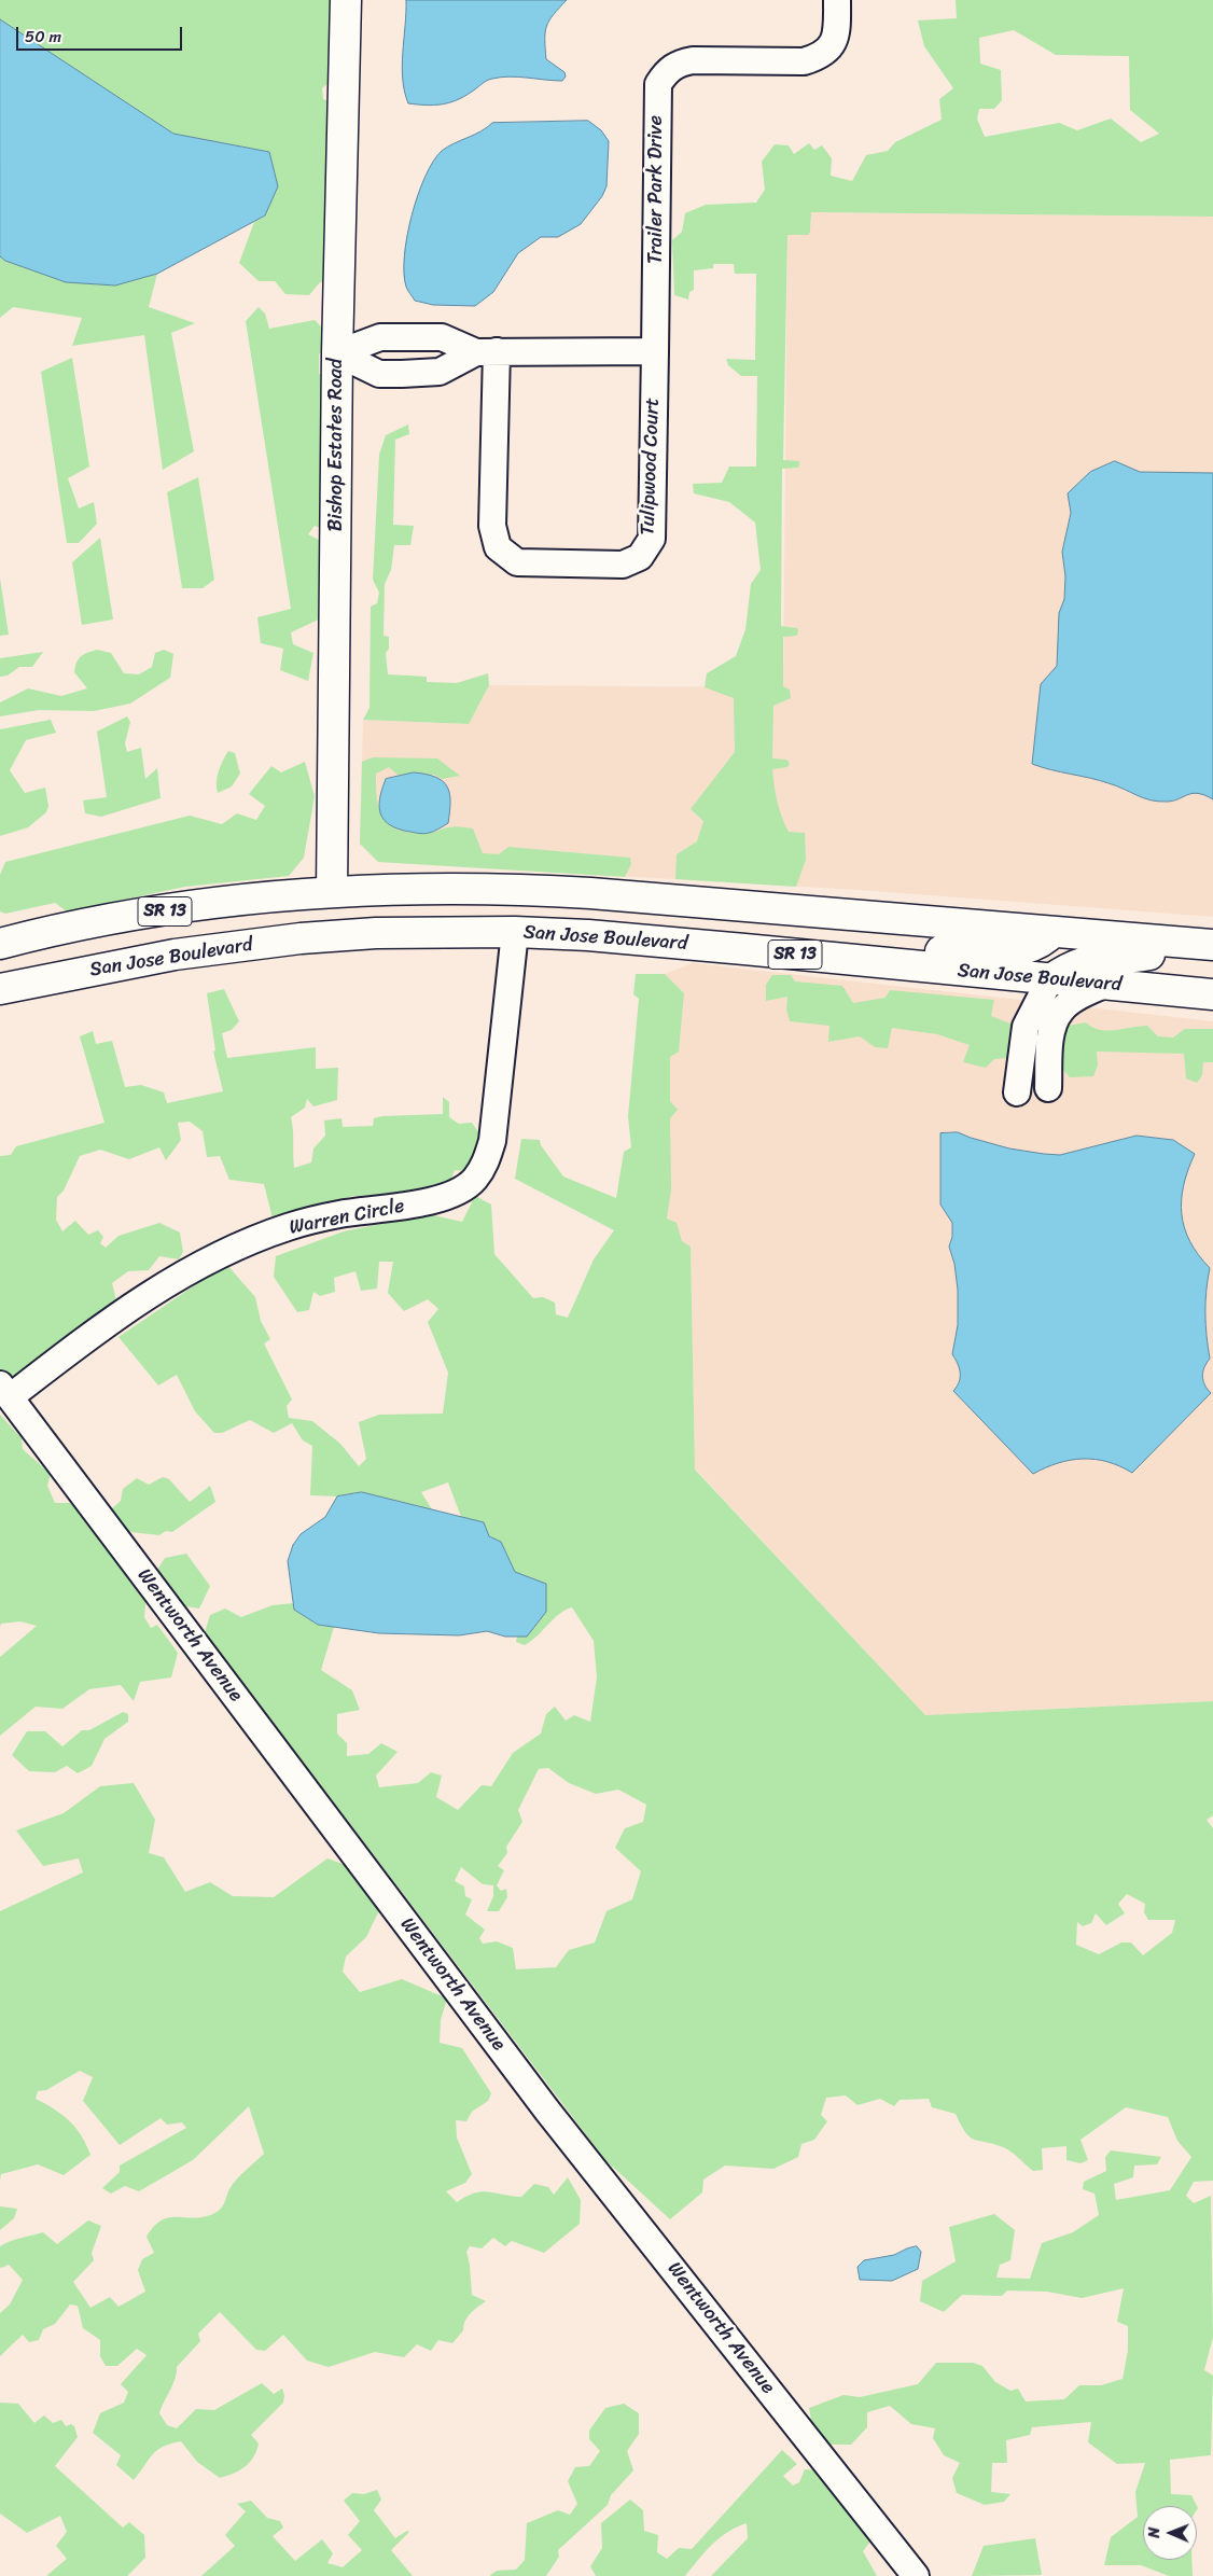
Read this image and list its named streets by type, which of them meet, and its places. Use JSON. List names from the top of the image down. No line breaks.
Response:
{"streets":{"main road":["Bishop Estates Road","SR 13","San Jose Boulevard"],"street":["Trailer Park Drive","Tulipwood Court","Warren Circle","Wentworth Avenue"]},"crossings":[["Trailer Park Drive","Tulipwood Court"],["Bishop Estates Road","SR 13"],["San Jose Boulevard","Warren Circle"],["Warren Circle","Wentworth Avenue"]],"scale_bar":"50 m","north":"left"}
